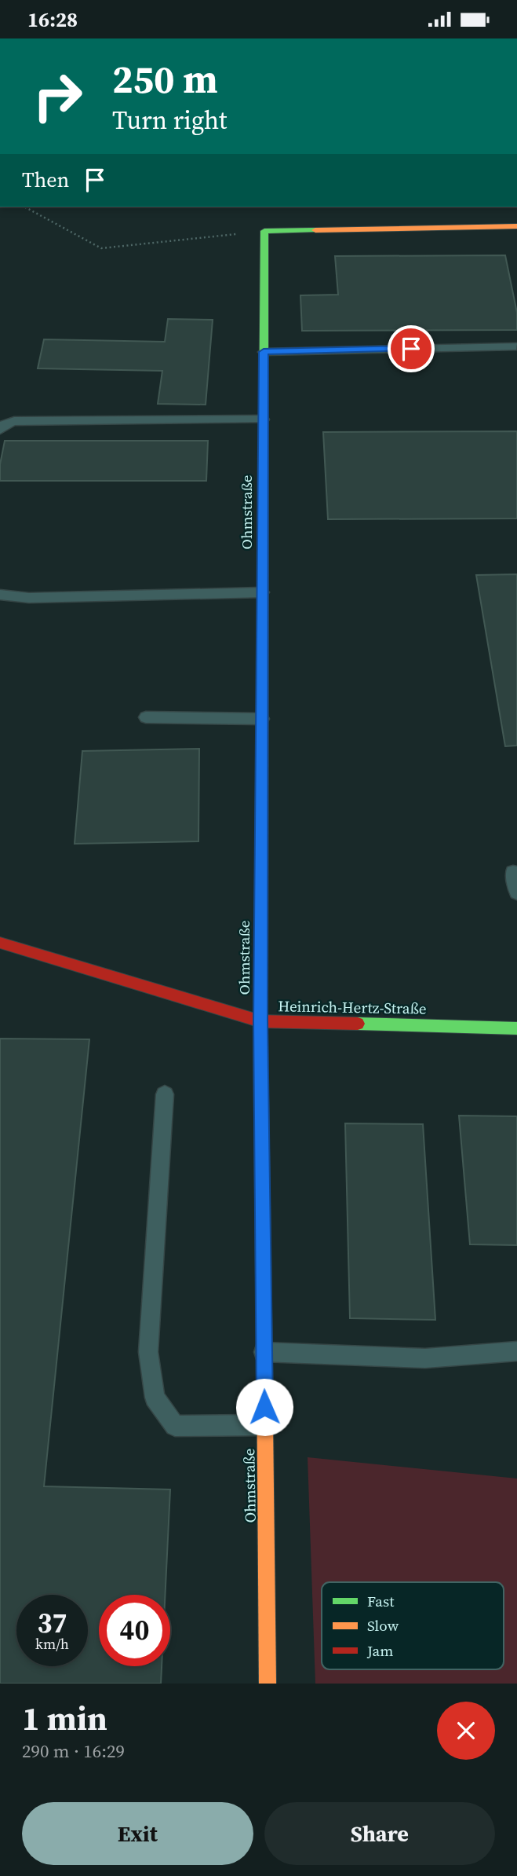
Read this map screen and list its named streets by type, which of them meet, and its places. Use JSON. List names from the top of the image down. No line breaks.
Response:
{"streets":{"street":["Ohmstraße","Heinrich-Hertz-Straße"]},"crossings":[["Ohmstraße","Heinrich-Hertz-Straße"]],"legend":["Fast","Slow","Jam"],"page":{"status":"16:28","turn":["250 m","Turn right"],"then":"Then","speed":"37 km/h","limit":"40","heading":["1 min","290 m · 16:29"],"buttons":["Exit","Share"]}}
